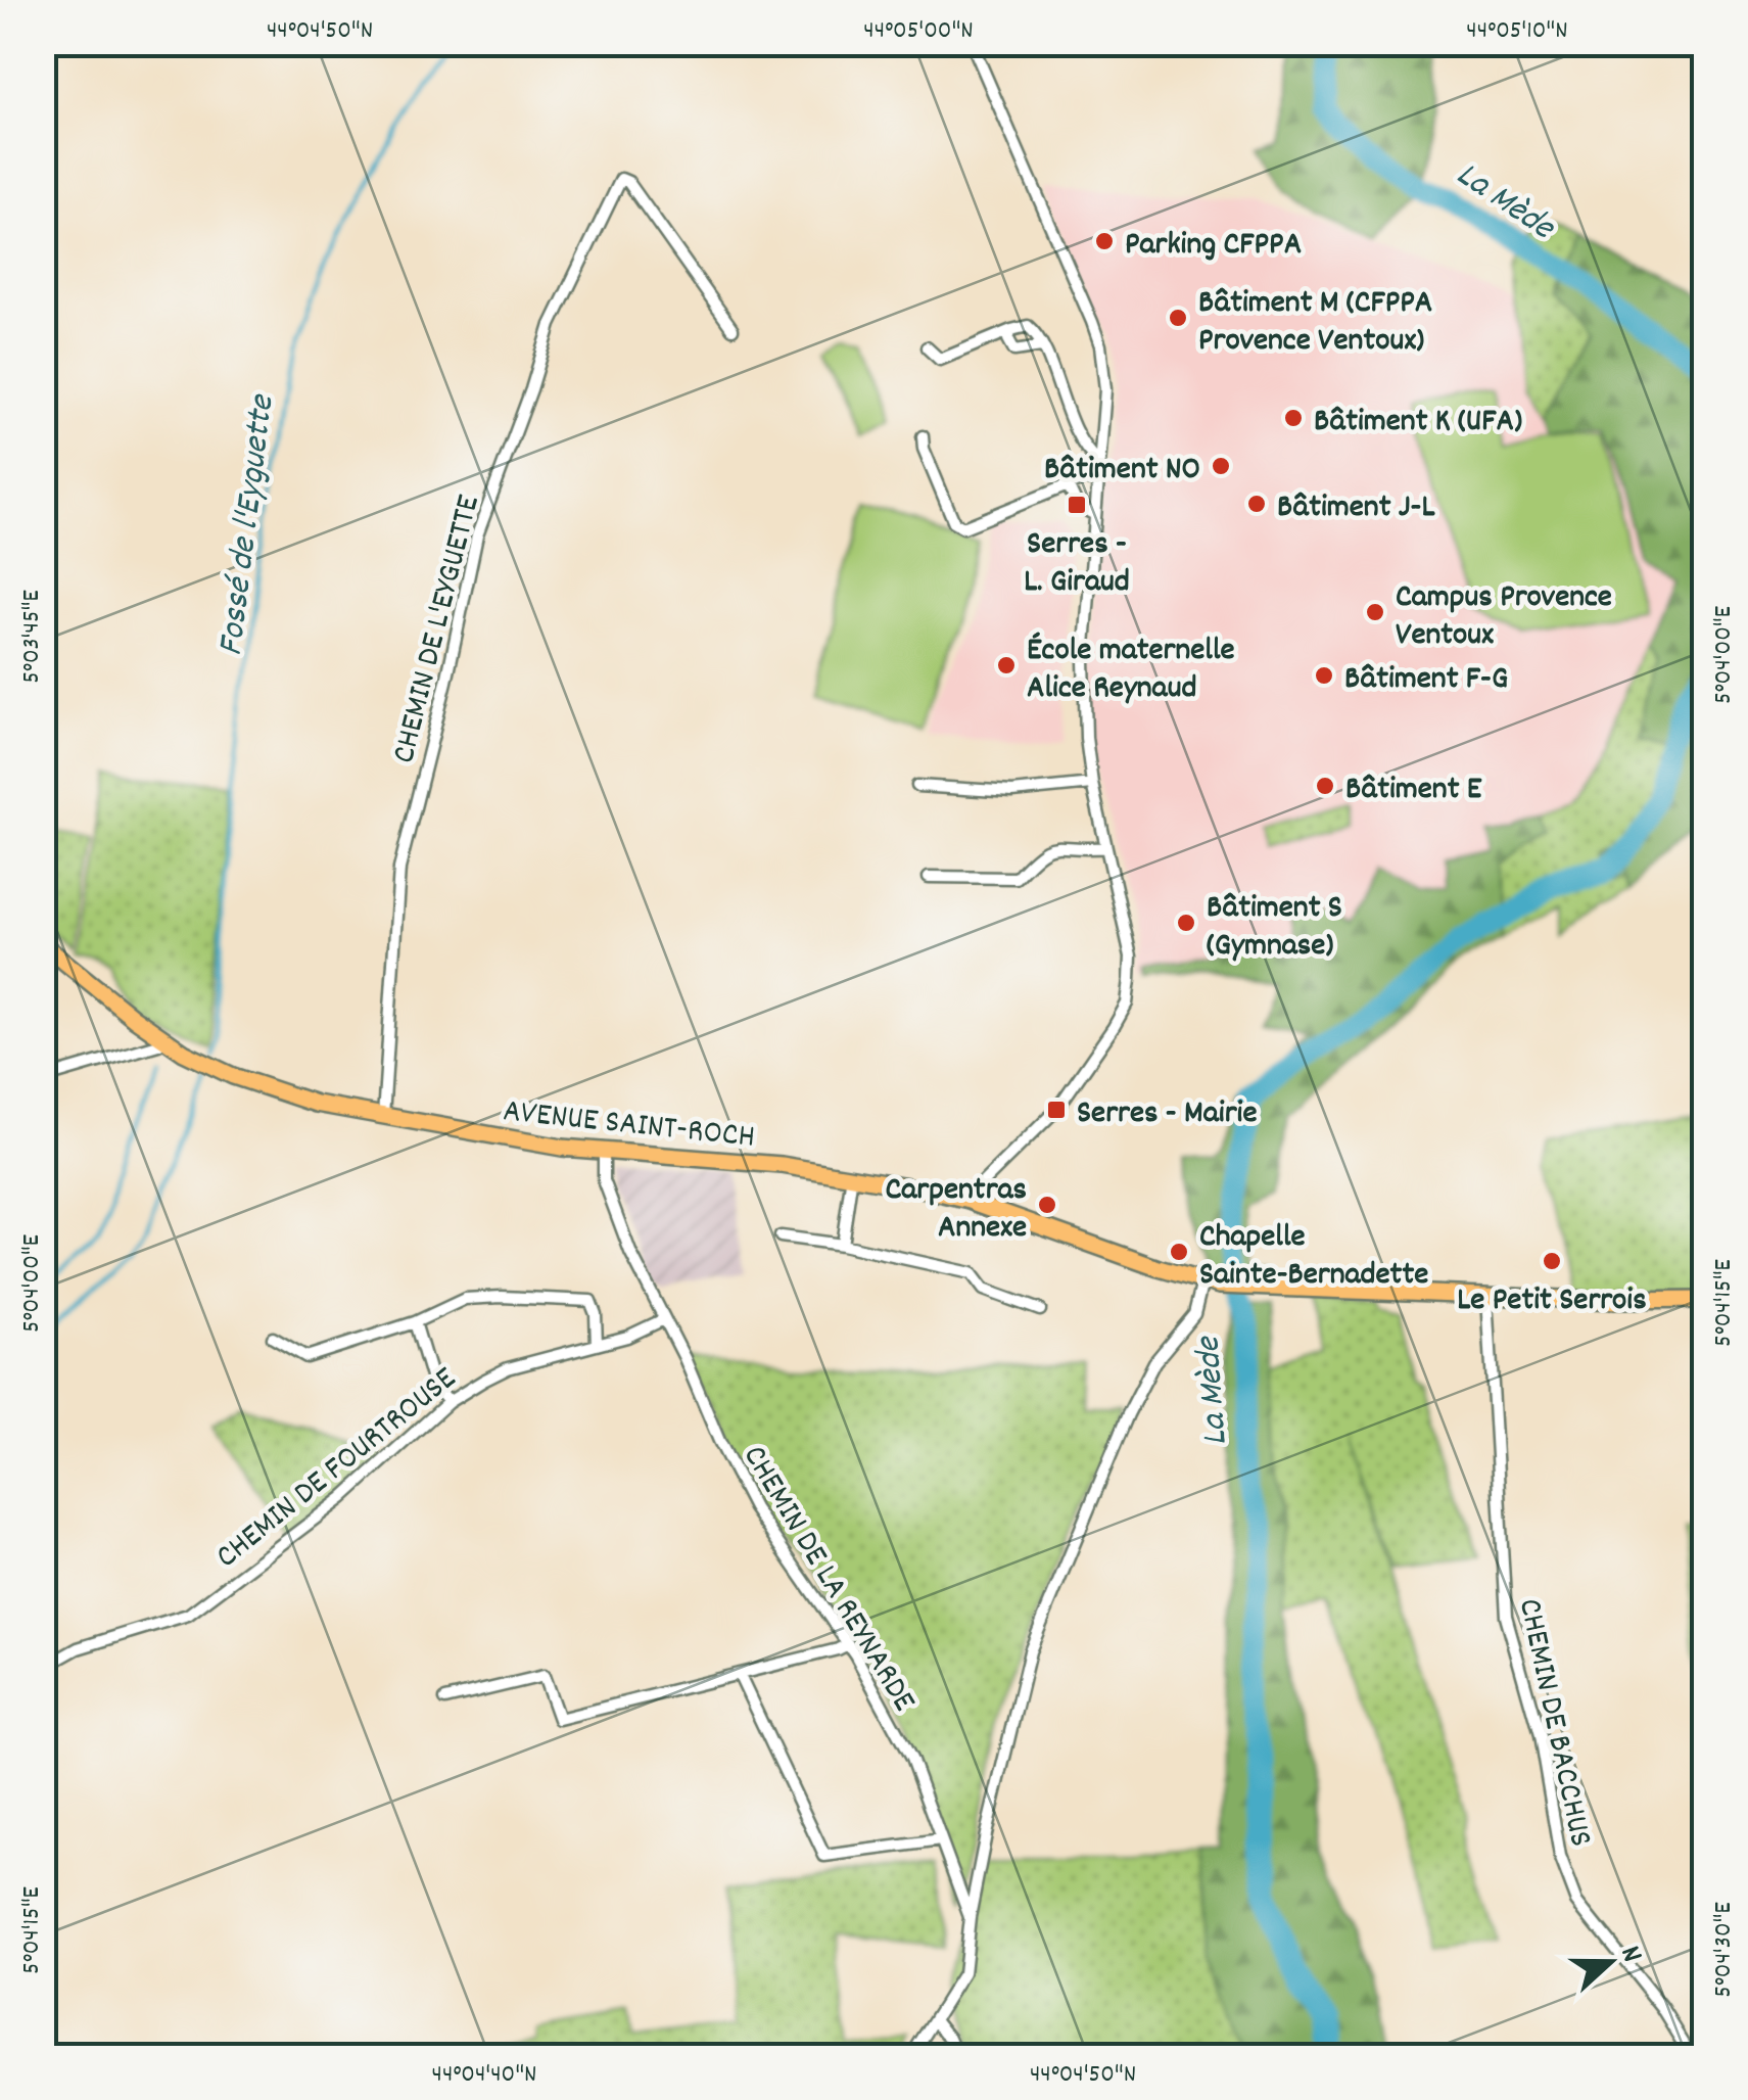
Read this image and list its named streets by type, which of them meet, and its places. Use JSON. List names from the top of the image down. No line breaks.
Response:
{"streets":{"main road":["AVENUE SAINT-ROCH"],"street":["CHEMIN DE L'EYGUETTE","CHEMIN DE FOURTROUSE","CHEMIN DE LA REYNARDE","CHEMIN DE BACCHUS"]},"crossings":[["CHEMIN DE L'EYGUETTE","AVENUE SAINT-ROCH"],["AVENUE SAINT-ROCH","CHEMIN DE LA REYNARDE"],["AVENUE SAINT-ROCH","CHEMIN DE BACCHUS"],["CHEMIN DE FOURTROUSE","CHEMIN DE LA REYNARDE"]],"water":["La Mède","Fossé de l'Eyguette"],"places":{"other":["Parking CFPPA","Bâtiment M (CFPPA Provence Ventoux)","Bâtiment K (UFA)","Bâtiment NO","Bâtiment J-L","Campus Provence Ventoux","École maternelle Alice Reynaud","Bâtiment F-G","Bâtiment E","Bâtiment S (Gymnase)","Carpentras Annexe","Chapelle Sainte-Bernadette","Le Petit Serrois"],"transit":["Serres - L. Giraud","Serres - Mairie"]},"north":"right","coordinates":["44°04'50\"N","44°05'00\"N","44°05'10\"N","5°03'45\"E","5°04'00\"E","5°04'15\"E","5°04'30\"E","44°04'40\"N"]}
